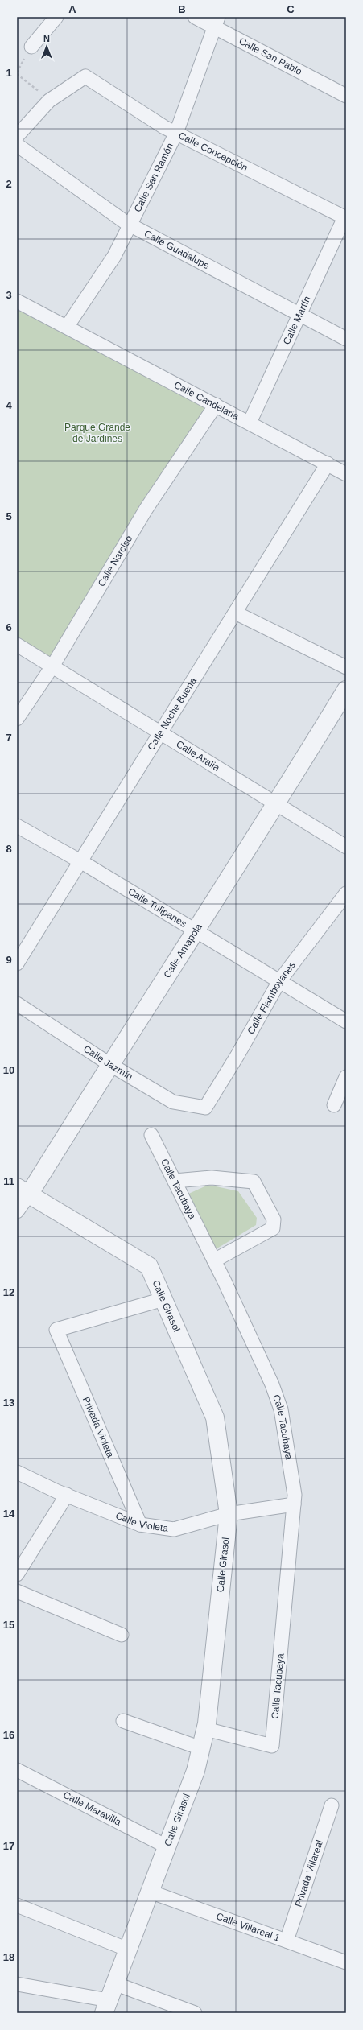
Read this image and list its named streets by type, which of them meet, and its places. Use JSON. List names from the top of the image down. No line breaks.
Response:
{"streets":{"street":["Calle San Pablo","Calle Concepción","Calle San Ramón","Calle Guadalupe","Calle Martín","Calle Candelaria","Calle Narciso","Calle Noche Buena","Calle Aralia","Calle Tulipanes","Calle Amapola","Calle Flamboyanes","Calle Jazmín","Calle Tacubaya","Calle Girasol","Privada Violeta","Calle Violeta","Calle Maravilla","Privada Villareal","Calle Villareal 1"]},"crossings":[["Calle San Pablo","Calle San Ramón"],["Calle Concepción","Calle San Ramón"],["Calle Concepción","Calle Martín"],["Calle San Ramón","Calle Guadalupe"],["Calle San Ramón","Calle Candelaria"],["Calle Guadalupe","Calle Martín"],["Calle Martín","Calle Candelaria"],["Calle Candelaria","Calle Narciso"],["Calle Candelaria","Calle Noche Buena"],["Calle Narciso","Calle Aralia"],["Calle Noche Buena","Calle Aralia"],["Calle Noche Buena","Calle Tulipanes"],["Calle Aralia","Calle Amapola"],["Calle Tulipanes","Calle Amapola"],["Calle Tulipanes","Calle Flamboyanes"],["Calle Amapola","Calle Jazmín"],["Calle Amapola","Calle Girasol"],["Calle Flamboyanes","Calle Jazmín"],["Calle Tacubaya","Calle Girasol"],["Calle Tacubaya","Calle Violeta"],["Calle Girasol","Privada Violeta"],["Calle Girasol","Calle Violeta"],["Calle Girasol","Calle Maravilla"],["Calle Girasol","Calle Villareal 1"],["Privada Violeta","Calle Violeta"],["Privada Villareal","Calle Villareal 1"]],"parks":["Parque Grande de Jardines"],"north":"top","grid":{"columns":["A","B","C"],"rows":["1","2","3","4","5","6","7","8","9","10","11","12","13","14","15","16","17","18"]}}
